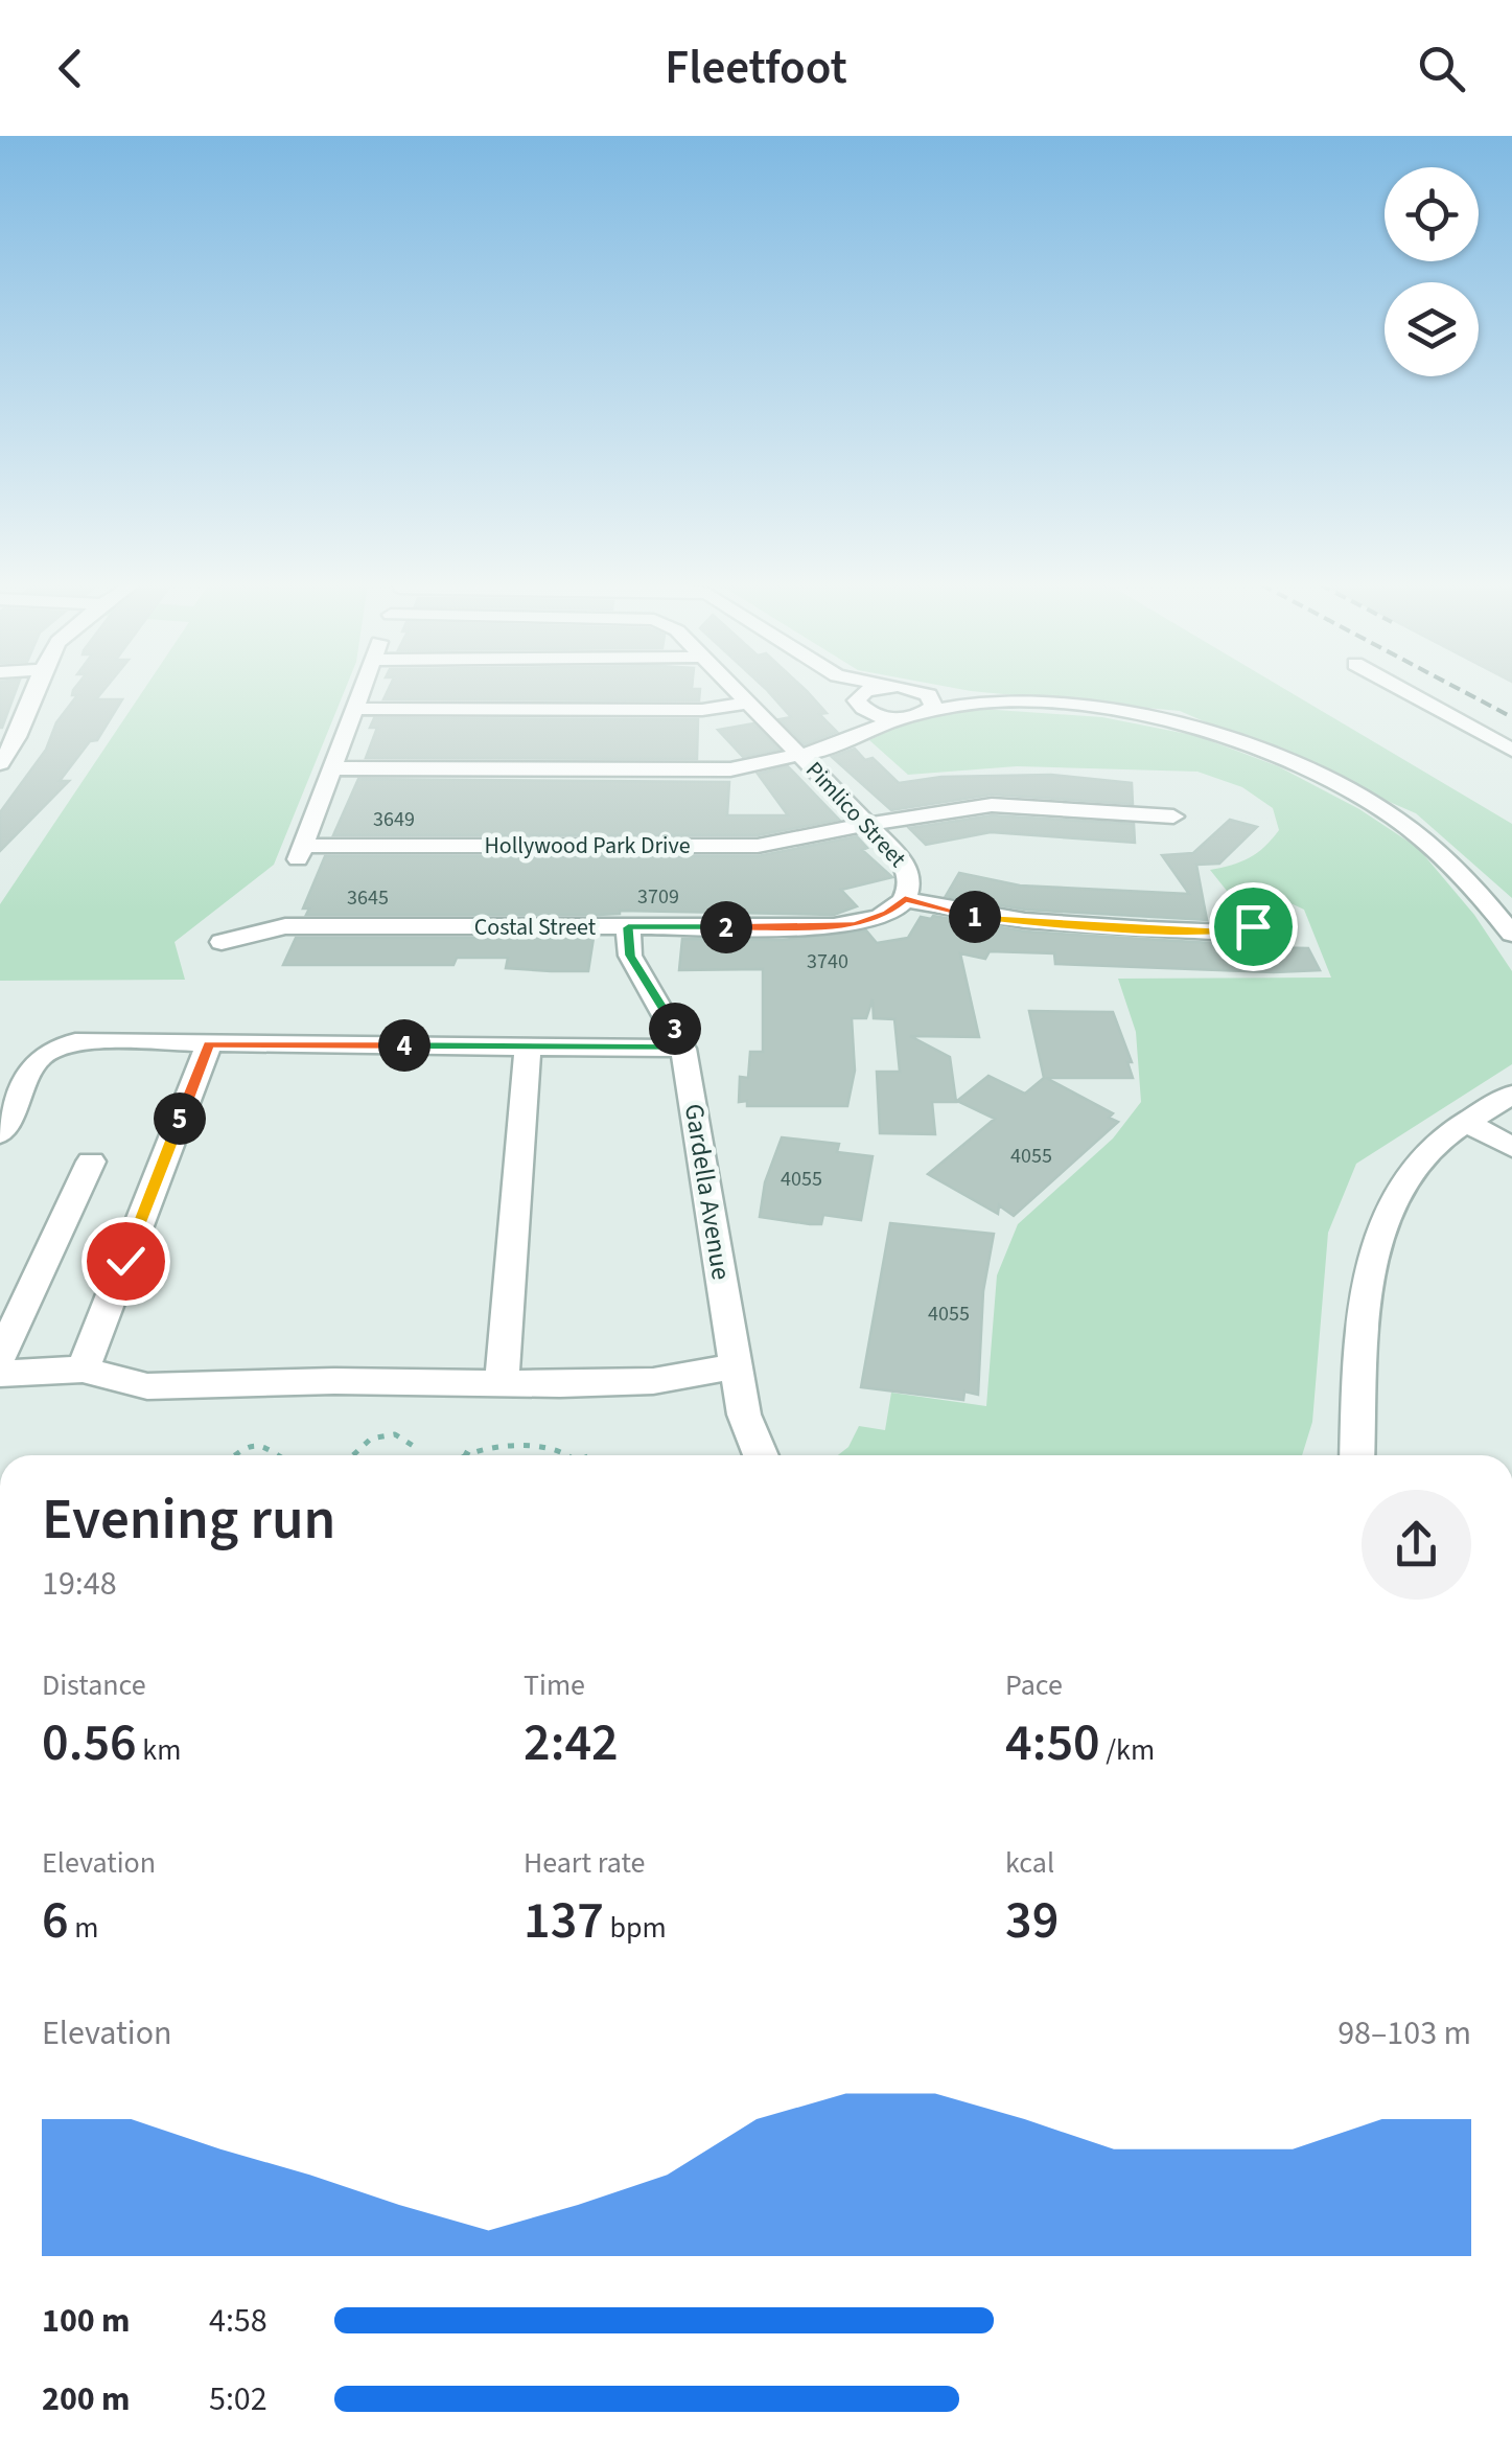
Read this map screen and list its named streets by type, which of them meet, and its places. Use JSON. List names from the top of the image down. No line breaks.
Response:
{"streets":{"street":["Pimlico Street","Hollywood Park Drive","Costal Street","Gardella Avenue"]},"crossings":[["Pimlico Street","Hollywood Park Drive"],["Pimlico Street","Costal Street"],["Costal Street","Gardella Avenue"]],"house_numbers":["3649","3709","3645","3740","4055","4055","4055"],"page":{"header":"Fleetfoot","pins":["1","2","3","4","5"],"heading":["Evening run","19:48"],"stats":[["Distance","0.56 km"],["Time","2:42"],["Pace","4:50 /km"],["Elevation","6 m"],["Heart rate","137 bpm"],["kcal","39"]],"chart":["Elevation","98–103 m"],"list":[{"name":"100 m","note":"4:58"},{"name":"200 m","note":"5:02"}]}}
